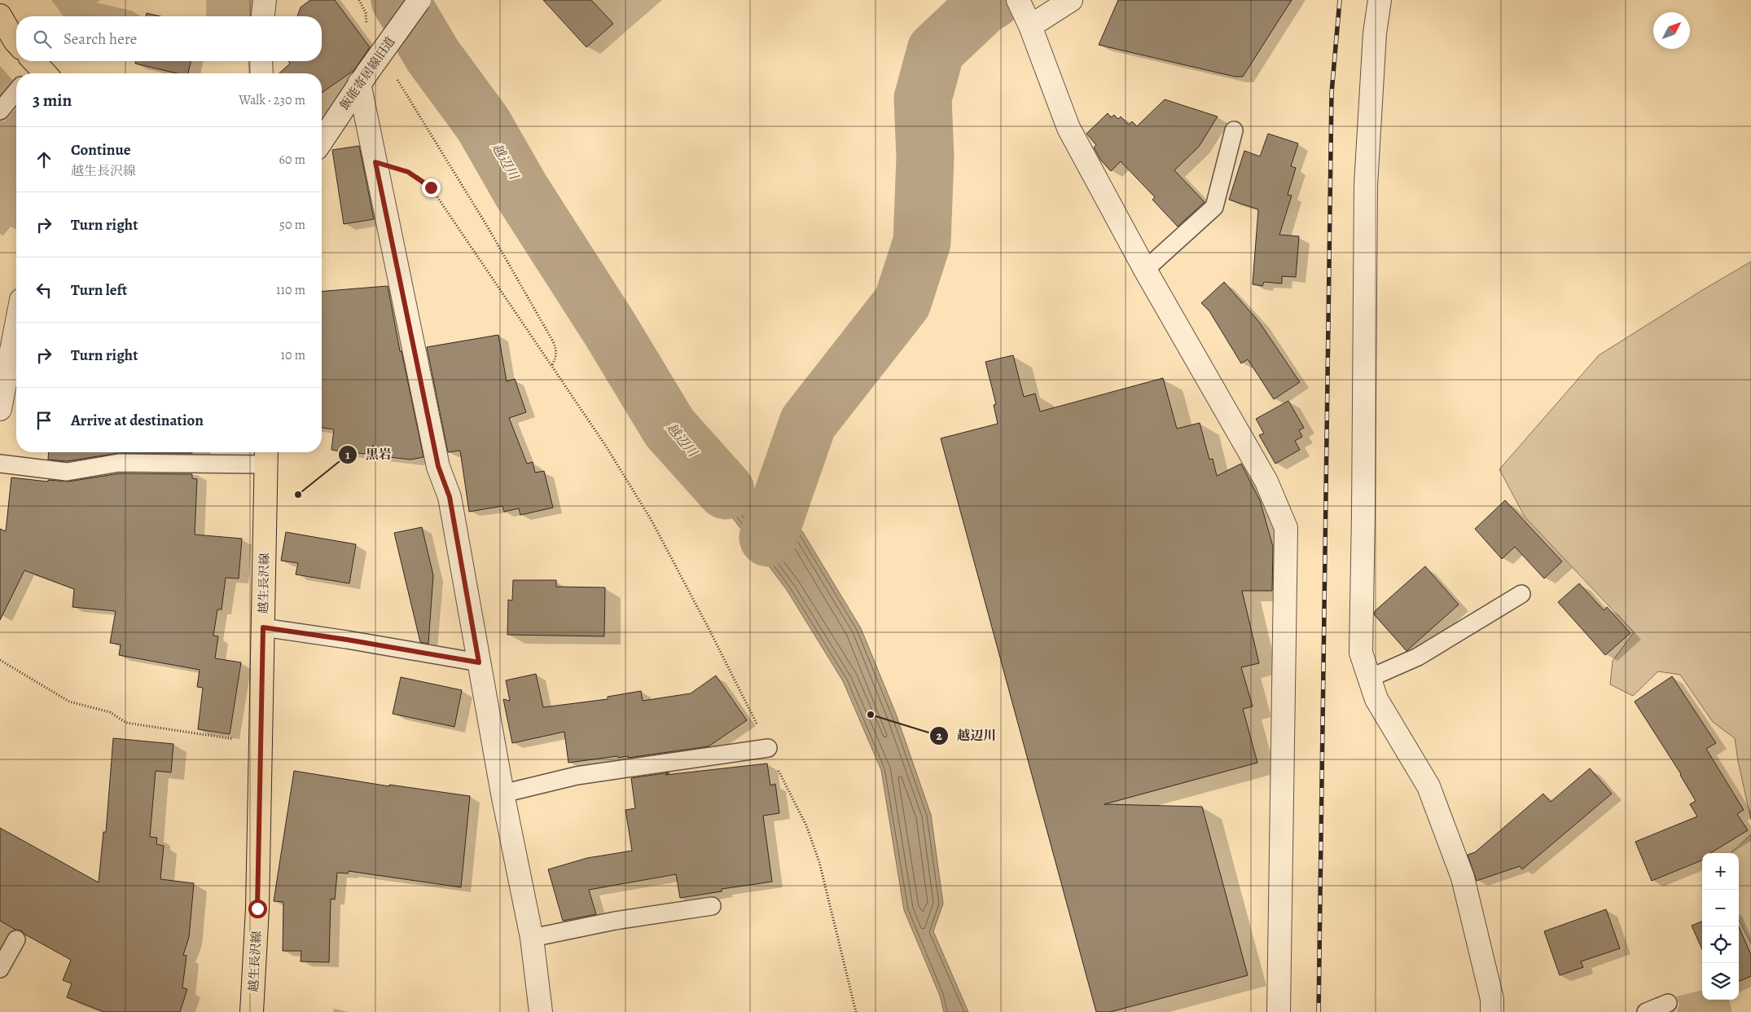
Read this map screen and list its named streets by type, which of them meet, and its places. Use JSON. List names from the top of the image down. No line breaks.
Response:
{"streets":{"main road":["越生長沢線"],"street":["飯能寄居線旧道"]},"water":["越辺川"],"places":["黒岩","越辺川"],"north":"top right","page":{"search":"Search here","heading":["3 min","Walk · 230 m"],"list":[["Continue","越生長沢線","60 m"],["Turn right","50 m"],["Turn left","110 m"],["Turn right","10 m"],"Arrive at destination"],"map_buttons":["+","−"]}}
